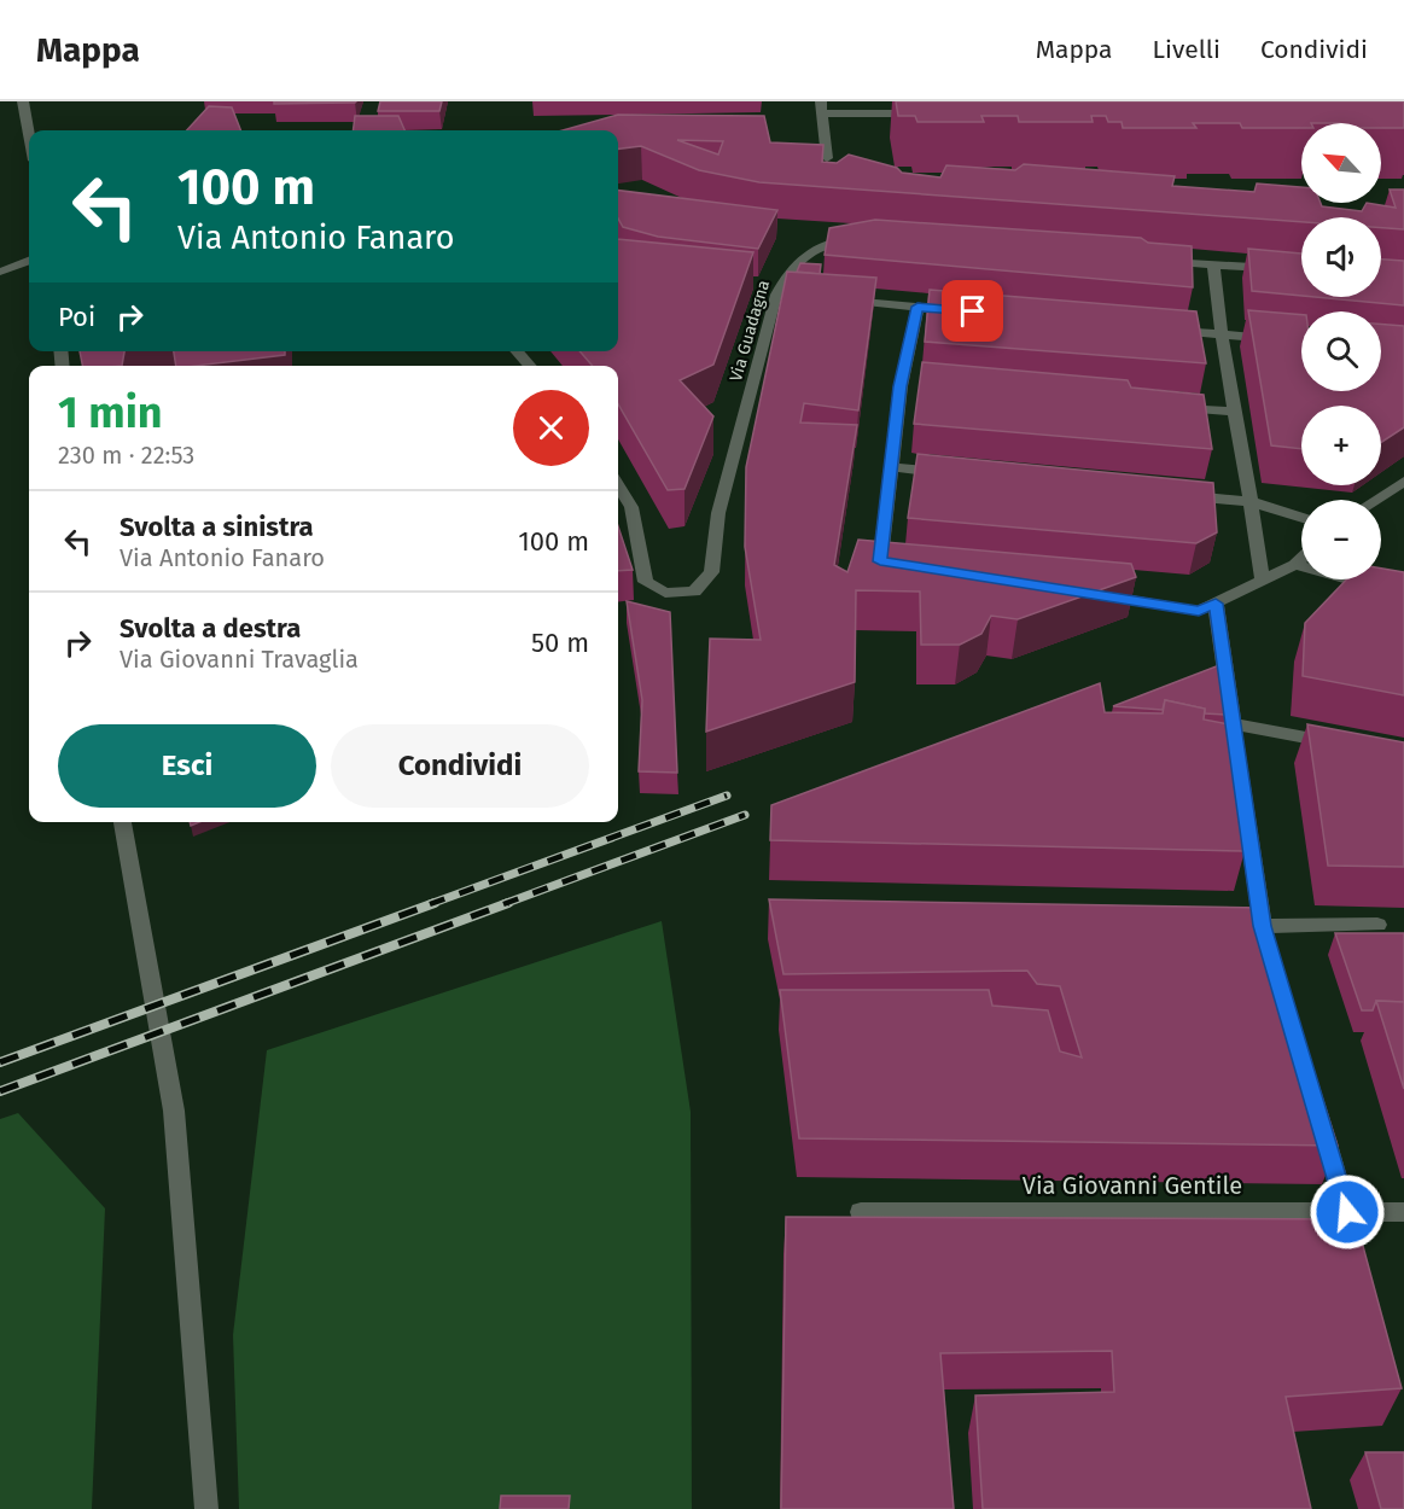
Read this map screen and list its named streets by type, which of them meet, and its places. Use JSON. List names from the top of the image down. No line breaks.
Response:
{"streets":{"street":["Via Guadagna","Via Giovanni Gentile"]},"north":"top left","page":{"header":"Mappa","nav":["Mappa","Livelli","Condividi"],"map_buttons":["+","−"],"turn":["100 m","Via Antonio Fanaro"],"then":"Poi","heading":["1 min","230 m · 22:53"],"list":[{"name":"Svolta a sinistra","note":"Via Antonio Fanaro","value":"100 m"},{"name":"Svolta a destra","note":"Via Giovanni Travaglia","value":"50 m"}],"buttons":["Esci","Condividi"]}}
